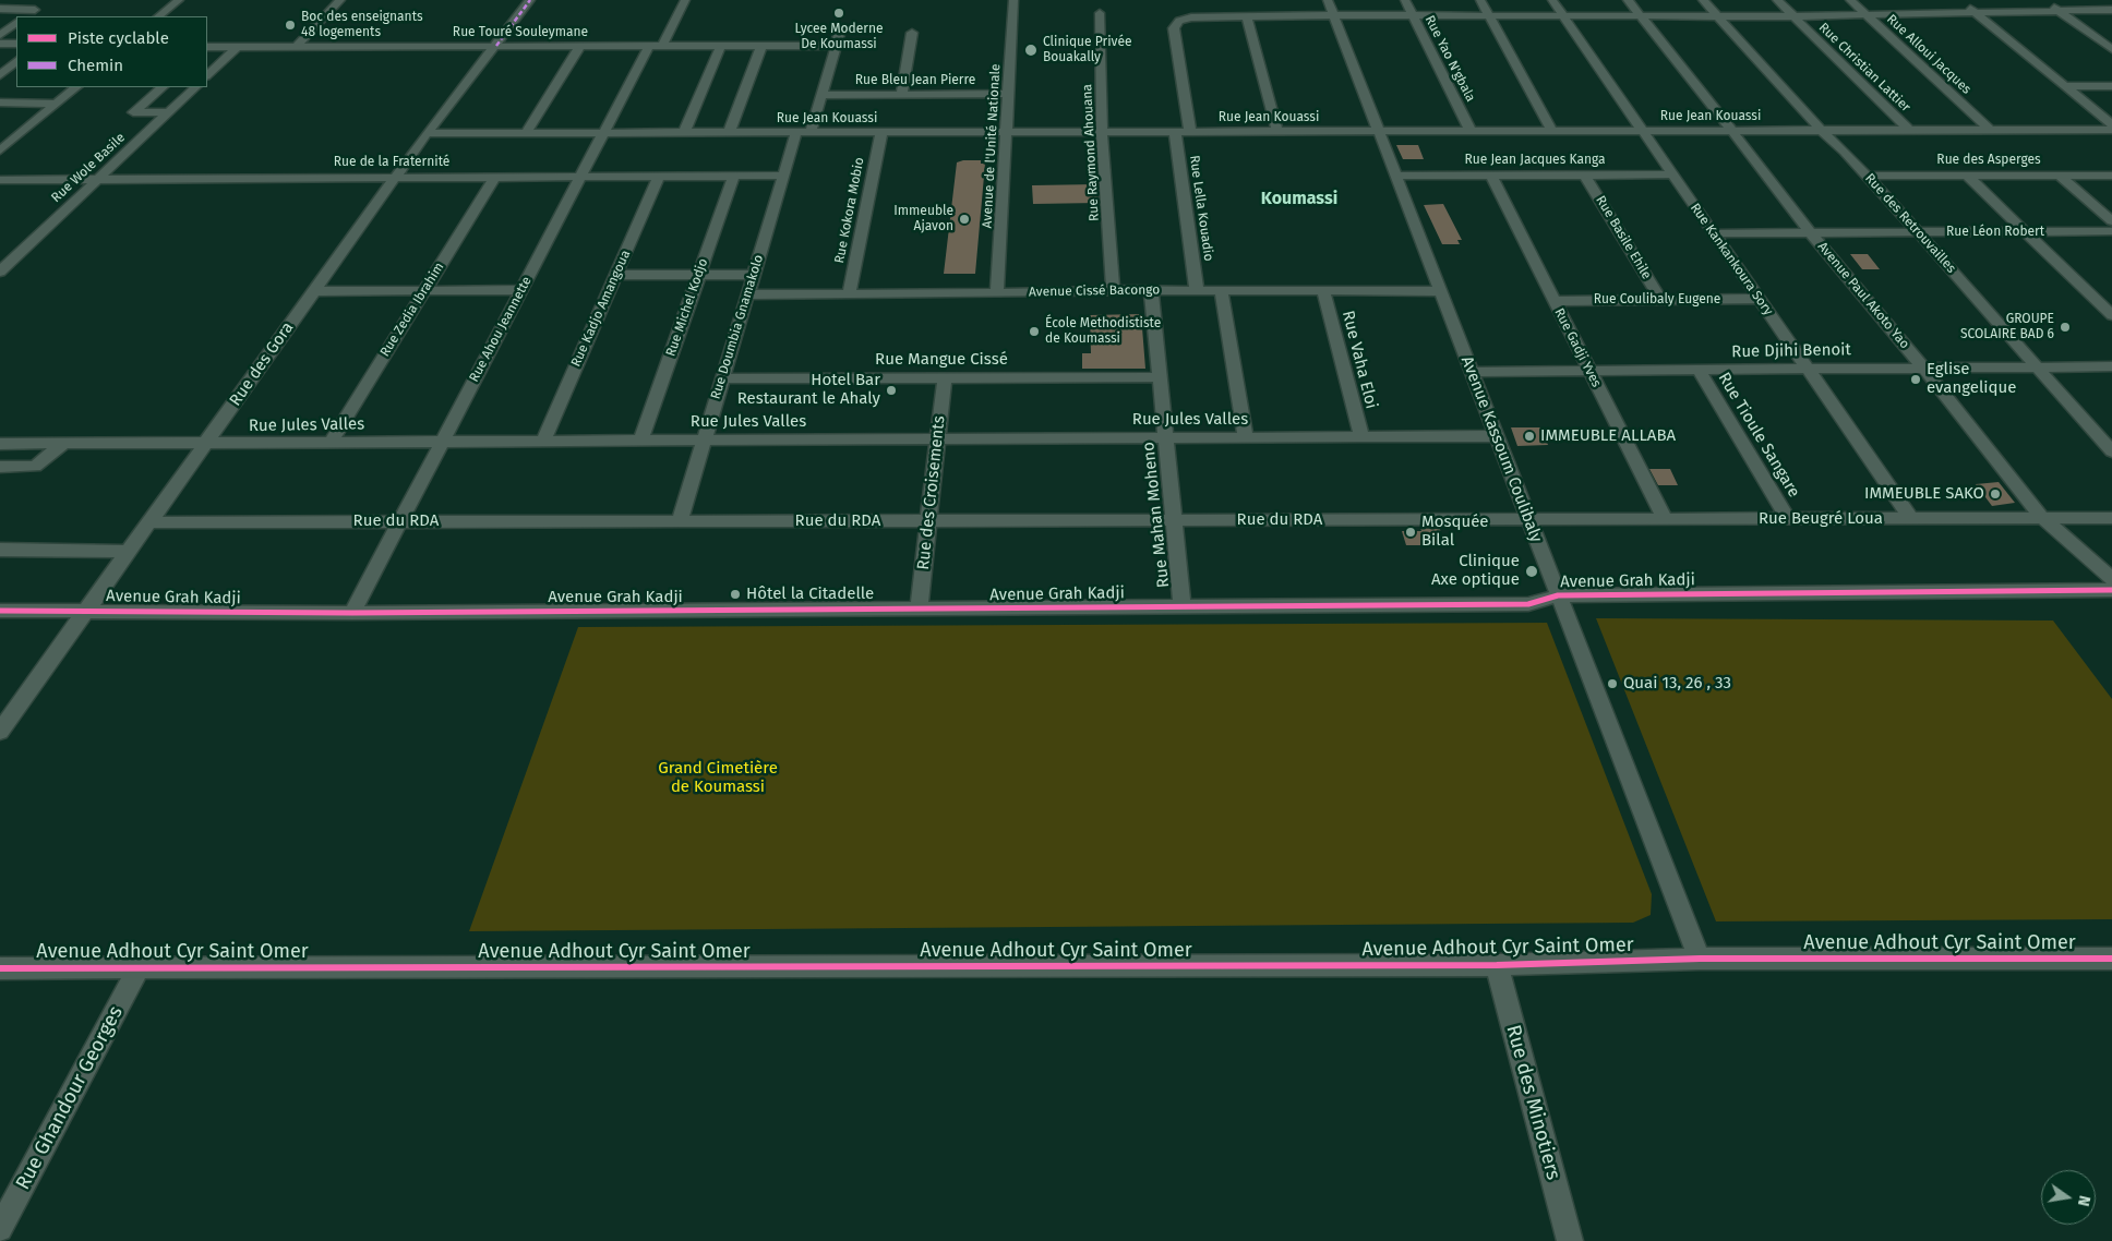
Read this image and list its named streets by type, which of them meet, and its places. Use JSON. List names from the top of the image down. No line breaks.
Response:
{"streets":{"street":["Rue Touré Souleymane","Rue Alloui Jacques","Rue Yao N'gbala","Rue Christian Lattier","Rue Bleu Jean Pierre","Rue Jean Kouassi","Avenue de l'Unité Nationale","Rue Raymond Ahouana","Rue Jean Jacques Kanga","Rue des Asperges","Rue de la Fraternité","Rue Wole Basile","Rue Lella Kouadio","Rue Kokora Mobio","Rue des Retrouvailles","Rue Léon Robert","Rue Basile Ehile","Rue Kankankoura Sory","Avenue Cissé Bacongo","Avenue Paul Akoto Yao","Rue Coulibaly Eugene","Rue Michel Kodjo","Rue Kadjo Amangoua","Rue Zedia Ibrahim","Rue Doumbia Gnamakolo","Rue Ahou Jeannette","Rue Gadji Yves","Rue Djihi Benoit","Rue Mangue Cissé","Rue Vaha Eloi","Rue des Gora","Rue Jules Valles","Rue Tioule Sangare","Avenue Kassoum Coulibaly","Rue des Croisements","Rue Mahan Moheno","Rue Beugré Loua","Rue du RDA","Avenue Grah Kadji","Avenue Adhout Cyr Saint Omer","Rue Ghandour Georges","Rue des Minotiers"]},"crossings":[["Rue Touré Souleymane","Rue Ahou Jeannette"],["Rue Touré Souleymane","Rue des Gora"],["Rue Alloui Jacques","Rue Jean Kouassi"],["Rue Yao N'gbala","Rue Jean Kouassi"],["Rue Christian Lattier","Rue Jean Kouassi"],["Rue Bleu Jean Pierre","Avenue de l'Unité Nationale"],["Rue Jean Kouassi","Avenue de l'Unité Nationale"],["Rue Jean Kouassi","Rue Raymond Ahouana"],["Rue Jean Kouassi","Rue Lella Kouadio"],["Rue Jean Kouassi","Rue Kokora Mobio"],["Rue Jean Kouassi","Rue des Retrouvailles"],["Rue Jean Kouassi","Rue Kankankoura Sory"],["Rue Jean Kouassi","Avenue Paul Akoto Yao"],["Rue Jean Kouassi","Rue Doumbia Gnamakolo"],["Rue Jean Kouassi","Rue Ahou Jeannette"],["Rue Jean Kouassi","Rue des Gora"],["Rue Jean Kouassi","Avenue Kassoum Coulibaly"],["Avenue de l'Unité Nationale","Avenue Cissé Bacongo"],["Rue Raymond Ahouana","Avenue Cissé Bacongo"],["Rue Jean Jacques Kanga","Rue Basile Ehile"],["Rue Jean Jacques Kanga","Rue Kankankoura Sory"],["Rue Jean Jacques Kanga","Rue Gadji Yves"],["Rue Jean Jacques Kanga","Avenue Kassoum Coulibaly"],["Rue des Asperges","Rue des Retrouvailles"],["Rue de la Fraternité","Rue Wole Basile"],["Rue de la Fraternité","Rue Michel Kodjo"],["Rue de la Fraternité","Rue Kadjo Amangoua"],["Rue de la Fraternité","Rue Zedia Ibrahim"],["Rue de la Fraternité","Rue Doumbia Gnamakolo"],["Rue de la Fraternité","Rue Ahou Jeannette"],["Rue de la Fraternité","Rue des Gora"],["Rue Lella Kouadio","Avenue Cissé Bacongo"],["Rue Kokora Mobio","Avenue Cissé Bacongo"],["Rue des Retrouvailles","Rue Léon Robert"],["Rue des Retrouvailles","Rue Djihi Benoit"],["Rue Léon Robert","Rue Kankankoura Sory"],["Rue Léon Robert","Avenue Paul Akoto Yao"],["Rue Basile Ehile","Rue Coulibaly Eugene"],["Rue Kankankoura Sory","Rue Coulibaly Eugene"],["Rue Kankankoura Sory","Rue Djihi Benoit"],["Rue Kankankoura Sory","Rue Beugré Loua"],["Avenue Cissé Bacongo","Rue Doumbia Gnamakolo"],["Avenue Cissé Bacongo","Rue Vaha Eloi"],["Avenue Cissé Bacongo","Avenue Kassoum Coulibaly"],["Avenue Cissé Bacongo","Rue Mahan Moheno"],["Avenue Paul Akoto Yao","Rue Djihi Benoit"],["Avenue Paul Akoto Yao","Rue Beugré Loua"],["Rue Coulibaly Eugene","Rue Gadji Yves"],["Rue Michel Kodjo","Rue Jules Valles"],["Rue Kadjo Amangoua","Rue Jules Valles"],["Rue Zedia Ibrahim","Rue Jules Valles"],["Rue Doumbia Gnamakolo","Rue Mangue Cissé"],["Rue Doumbia Gnamakolo","Rue Jules Valles"],["Rue Doumbia Gnamakolo","Rue du RDA"],["Rue Ahou Jeannette","Rue Jules Valles"],["Rue Ahou Jeannette","Rue du RDA"],["Rue Ahou Jeannette","Avenue Grah Kadji"],["Rue Gadji Yves","Rue Djihi Benoit"],["Rue Gadji Yves","Rue Beugré Loua"],["Rue Djihi Benoit","Rue Tioule Sangare"],["Rue Djihi Benoit","Avenue Kassoum Coulibaly"],["Rue Mangue Cissé","Rue des Croisements"],["Rue Mangue Cissé","Rue Mahan Moheno"],["Rue Vaha Eloi","Rue Jules Valles"],["Rue des Gora","Rue Jules Valles"],["Rue des Gora","Rue du RDA"],["Rue des Gora","Avenue Grah Kadji"],["Rue Jules Valles","Avenue Kassoum Coulibaly"],["Rue Jules Valles","Rue des Croisements"],["Rue Jules Valles","Rue Mahan Moheno"],["Rue Tioule Sangare","Rue Beugré Loua"],["Avenue Kassoum Coulibaly","Rue Beugré Loua"],["Avenue Kassoum Coulibaly","Rue du RDA"],["Avenue Kassoum Coulibaly","Avenue Grah Kadji"],["Avenue Kassoum Coulibaly","Avenue Adhout Cyr Saint Omer"],["Rue des Croisements","Rue du RDA"],["Rue des Croisements","Avenue Grah Kadji"],["Rue Mahan Moheno","Rue du RDA"],["Rue Mahan Moheno","Avenue Grah Kadji"],["Rue Beugré Loua","Rue du RDA"],["Avenue Adhout Cyr Saint Omer","Rue Ghandour Georges"],["Avenue Adhout Cyr Saint Omer","Rue des Minotiers"]],"districts":["Koumassi"],"parks":["Grand Cimetière de Koumassi"],"places":["Lycee Moderne De Koumassi","Boc des enseignants 48 logements","Clinique Privée Bouakally","Immeuble Ajavon","GROUPE SCOLAIRE BAD 6","École Methodististe de Koumassi","Eglise evangelique","Hotel Bar Restaurant le Ahaly","IMMEUBLE ALLABA","IMMEUBLE SAKO","Mosquée Bilal","Clinique Axe optique","Hôtel la Citadelle","Quai 13, 26 , 33"],"legend":["Piste cyclable","Chemin"],"north":"right"}
